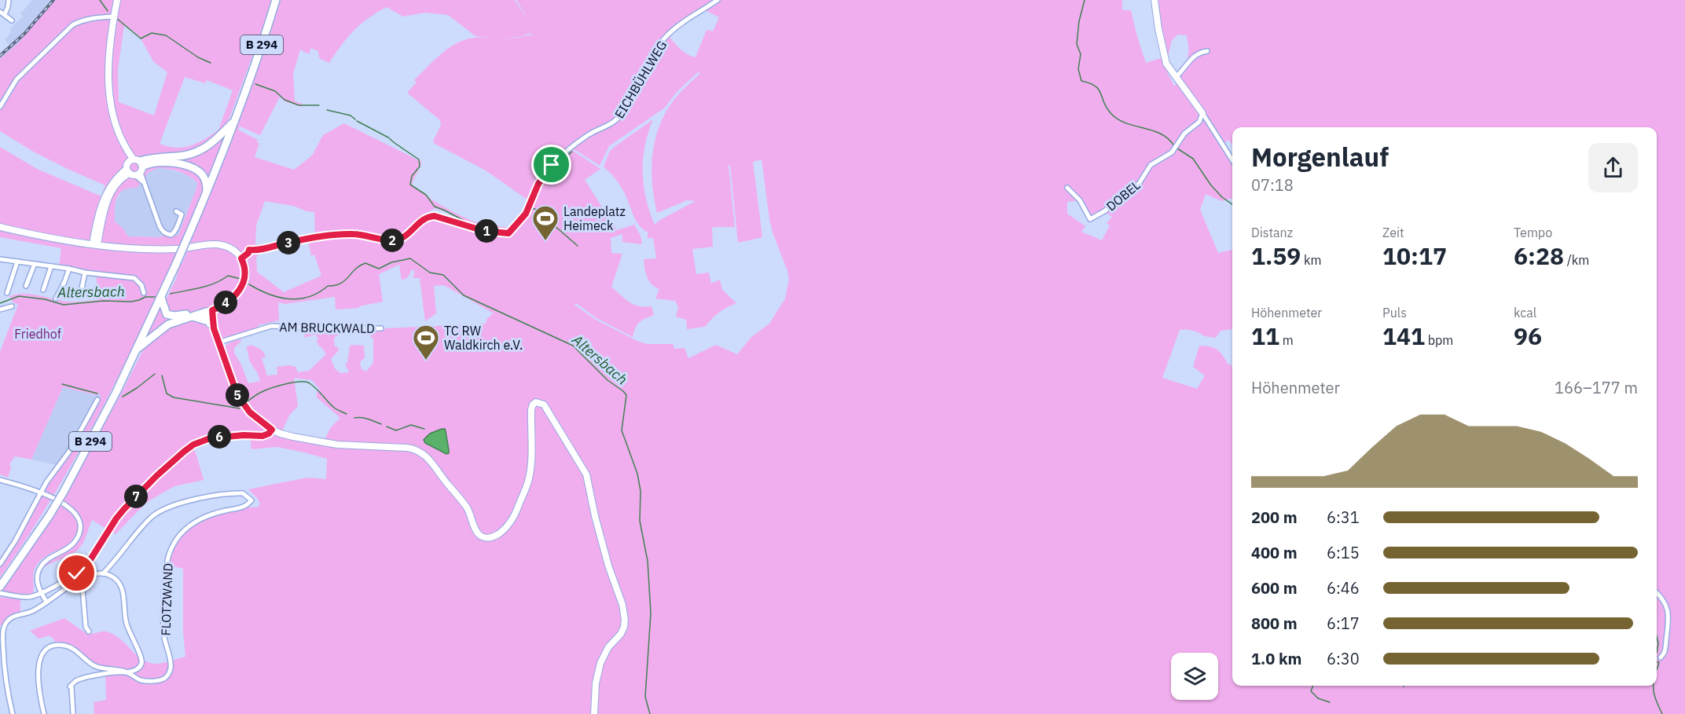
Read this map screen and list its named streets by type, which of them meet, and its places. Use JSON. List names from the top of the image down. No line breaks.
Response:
{"streets":{"highway":["B 294"],"street":["EICHBÜHLWEG","DOBEL","AM BRUCKWALD","FLOTZWAND"]},"water":["Altersbach"],"parks":["Friedhof"],"places":{"sports":["Landeplatz Heimeck","TC RW Waldkirch e.V."]},"page":{"heading":["Morgenlauf","07:18"],"stats":[["Distanz","1.59 km"],["Zeit","10:17"],["Tempo","6:28 /km"],["Höhenmeter","11 m"],["Puls","141 bpm"],["kcal","96"]],"pins":["1","2","3","4","5","6","7"],"chart":["Höhenmeter","166–177 m"],"list":[{"name":"200 m","note":"6:31"},{"name":"400 m","note":"6:15"},{"name":"600 m","note":"6:46"},{"name":"800 m","note":"6:17"},{"name":"1.0 km","note":"6:30"}]}}
